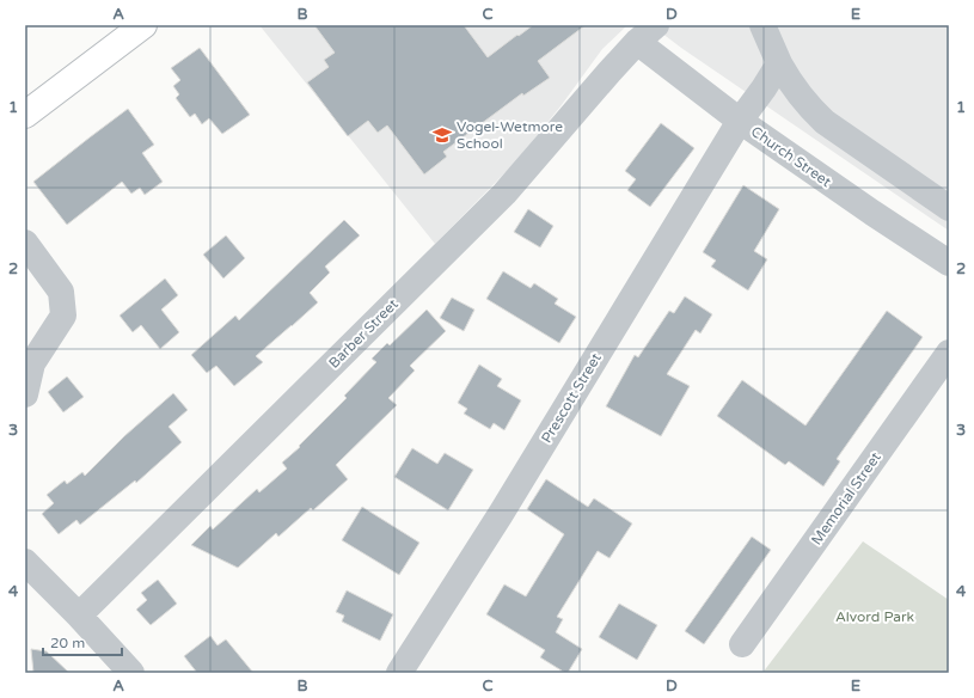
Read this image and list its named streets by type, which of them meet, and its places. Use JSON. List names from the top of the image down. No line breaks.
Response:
{"streets":{"street":["Church Street","Barber Street","Prescott Street","Memorial Street"]},"crossings":[["Church Street","Barber Street"],["Church Street","Prescott Street"]],"parks":["Alvord Park"],"places":{"school or university":["Vogel-Wetmore School"]},"scale_bar":"20 m","grid":{"columns":["A","B","C","D","E"],"rows":["1","2","3","4"]}}
